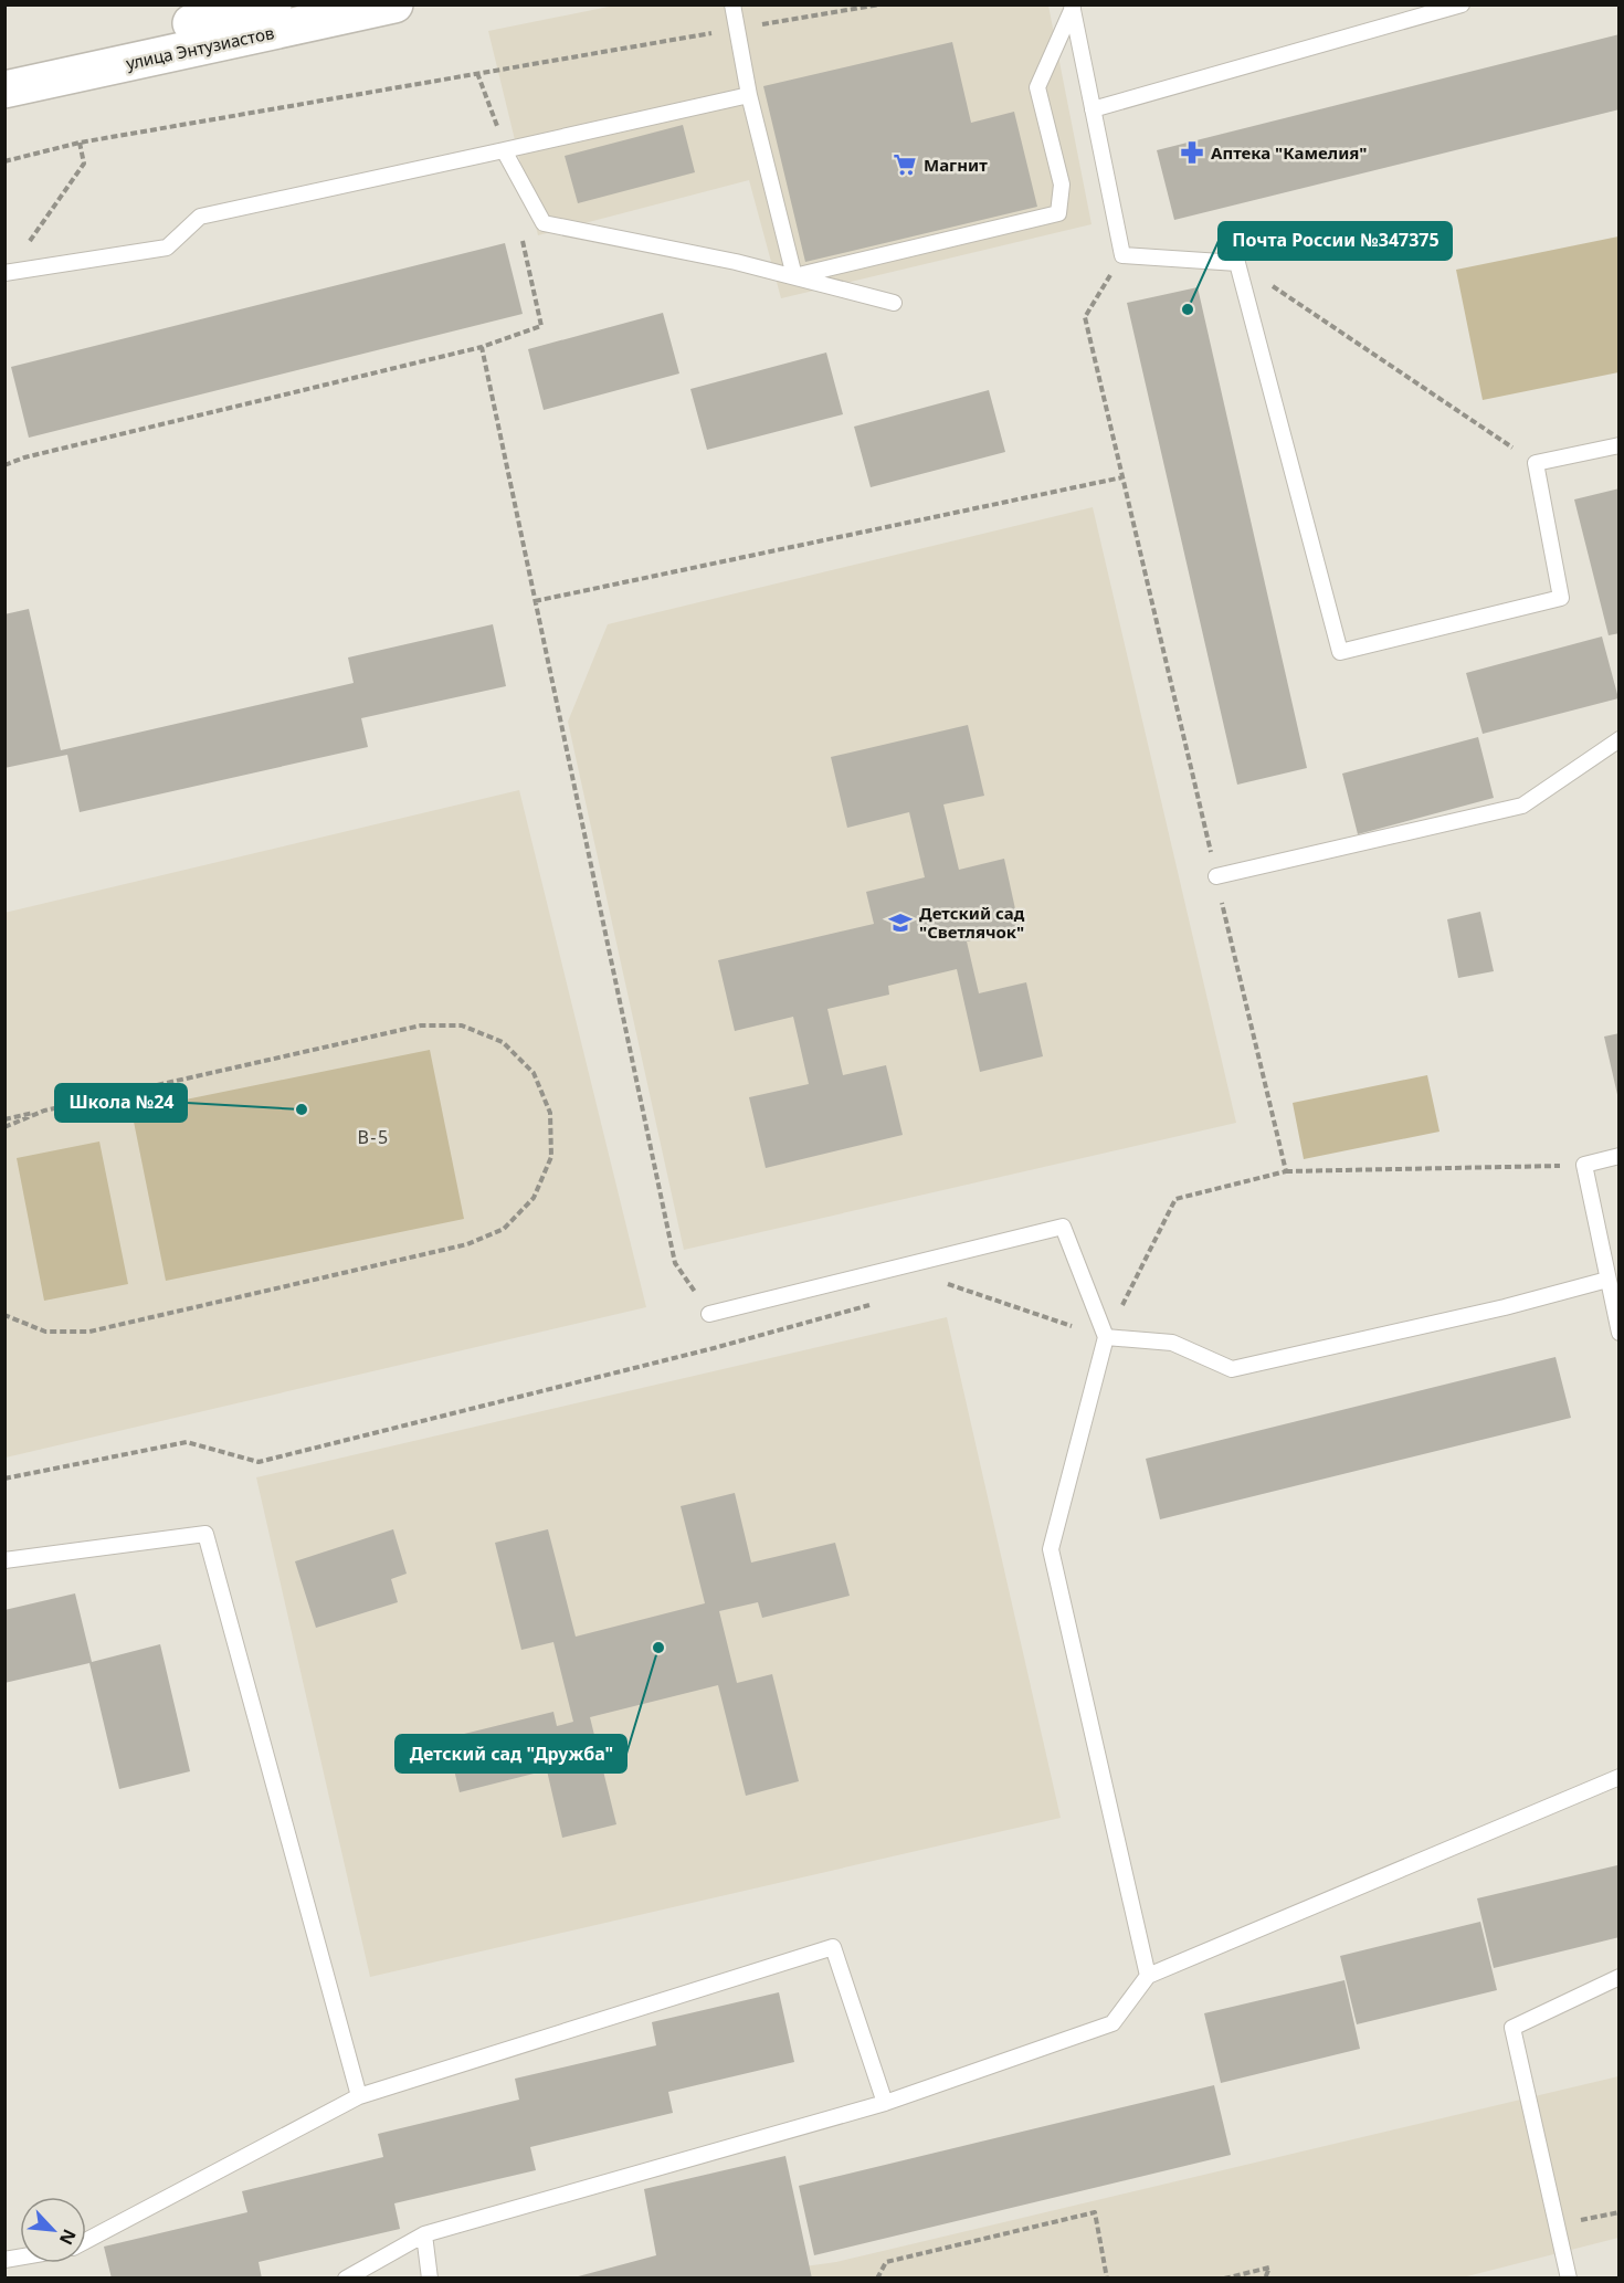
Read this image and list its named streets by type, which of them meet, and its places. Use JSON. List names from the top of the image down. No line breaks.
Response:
{"streets":{"street":["улица Энтузиастов"]},"districts":["В-5"],"places":{"pharmacy":["Аптека \"Камелия\""],"supermarket":["Магнит"],"other":["Почта России №347375","Школа №24","Детский сад \"Дружба\""],"school or university":["Детский сад \"Светлячок\""]},"north":"bottom right"}
